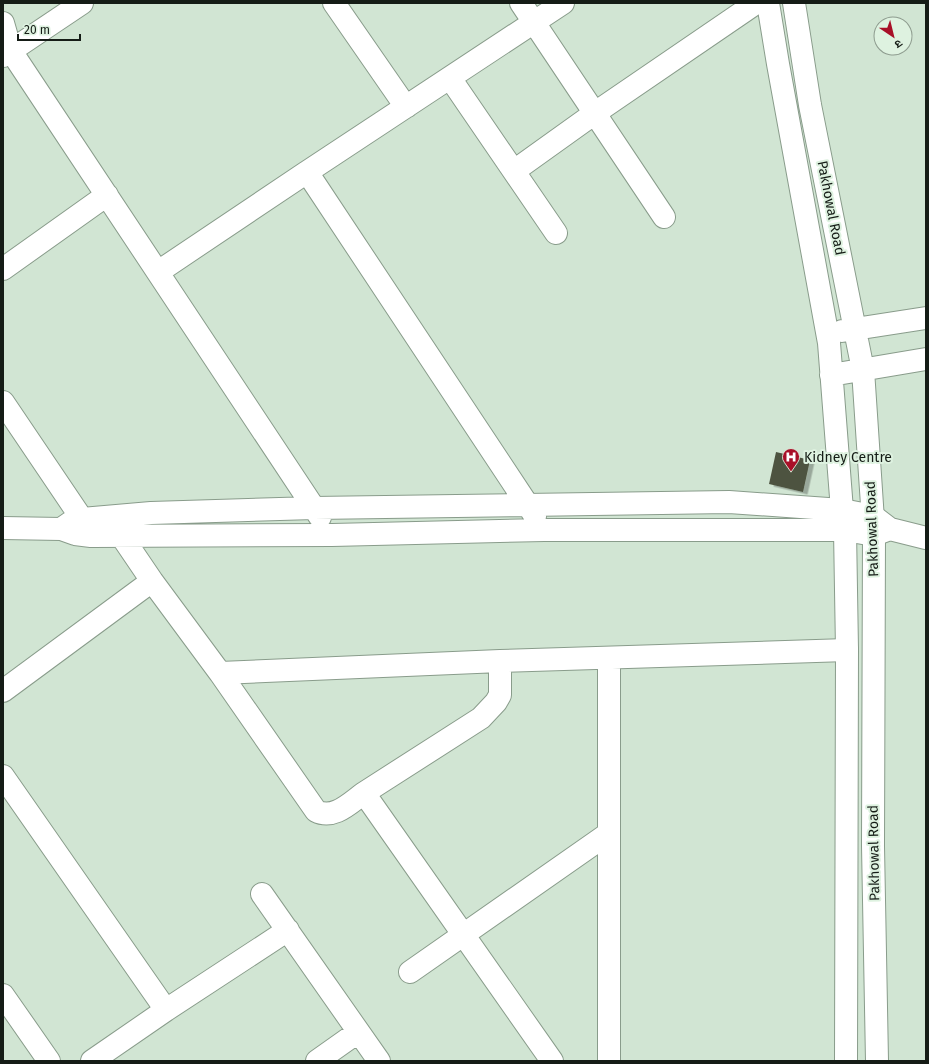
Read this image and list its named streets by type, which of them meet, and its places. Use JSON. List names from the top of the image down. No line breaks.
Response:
{"streets":{"street":["Pakhowal Road"]},"places":{"hospital":["Kidney Centre"]},"scale_bar":"20 m","north":"bottom right"}
